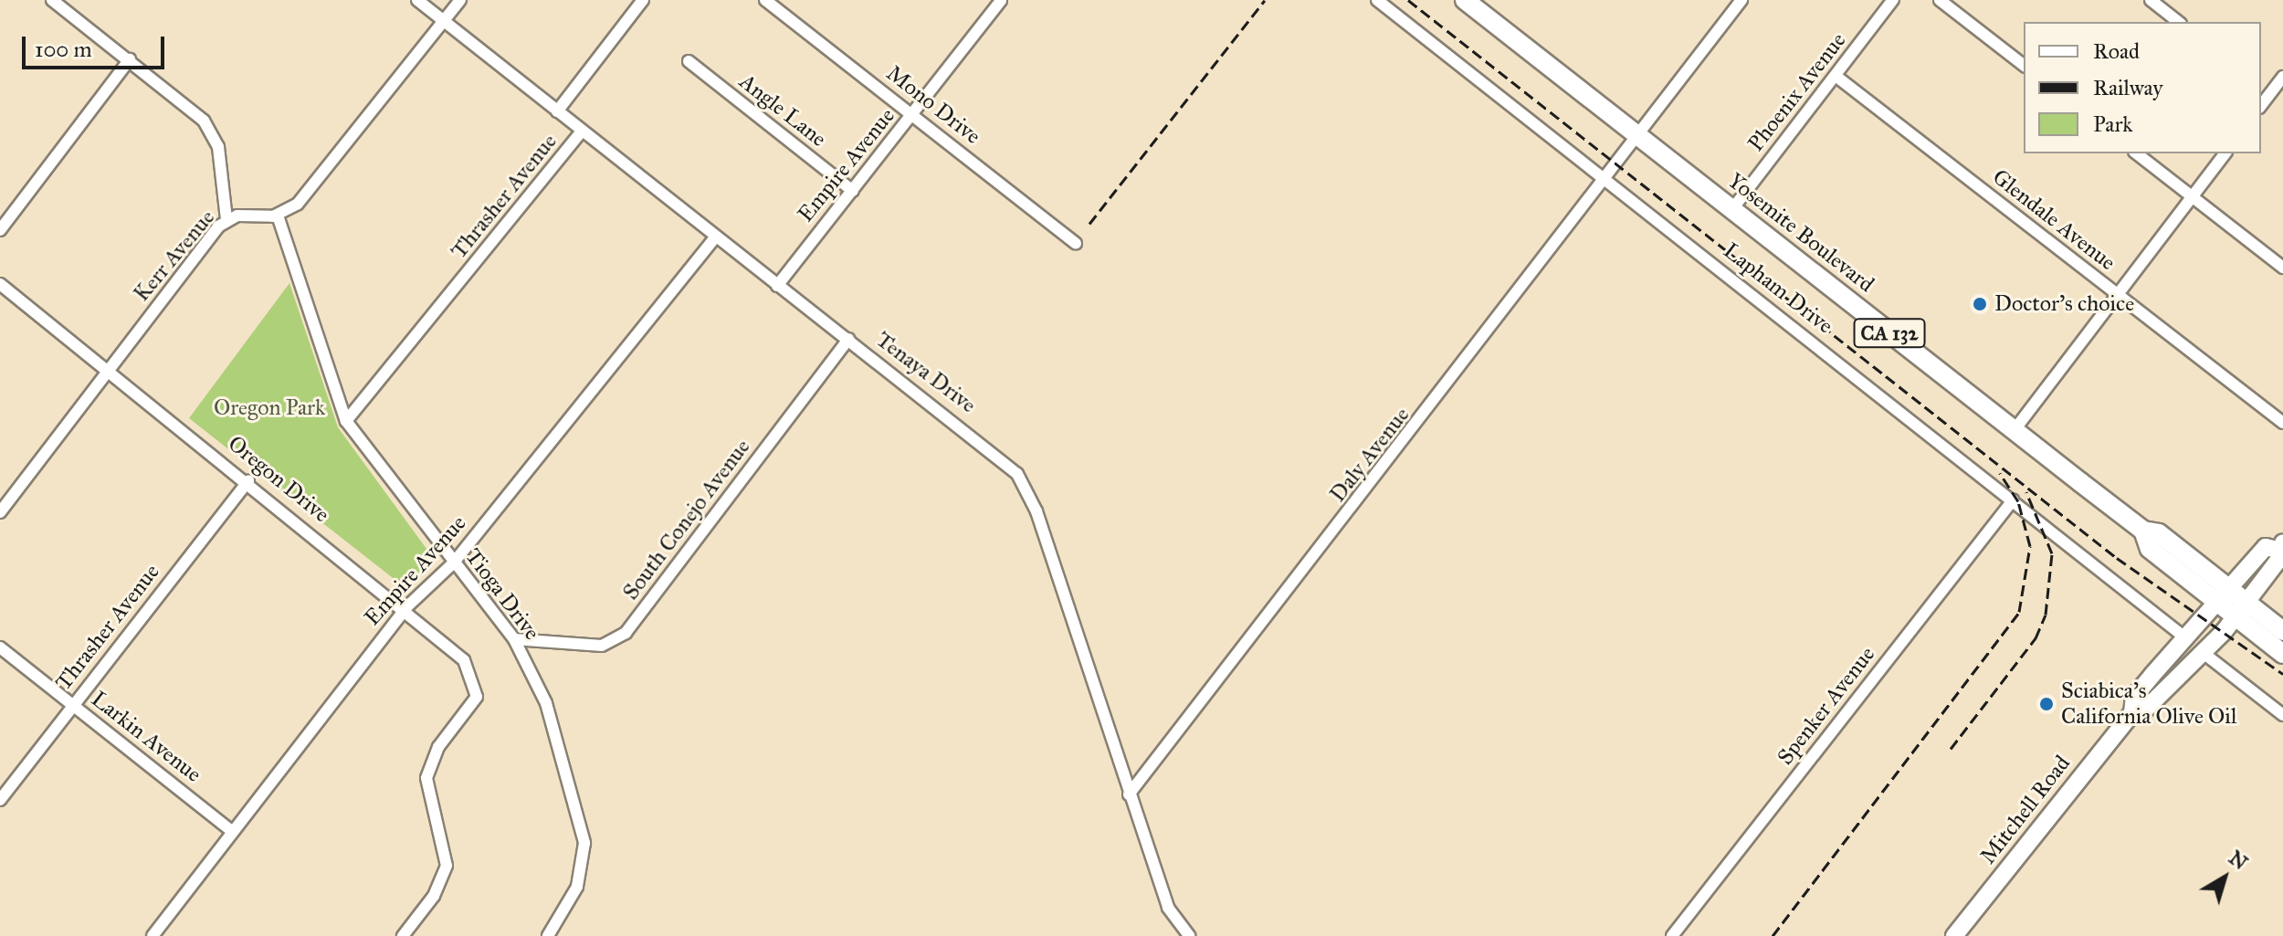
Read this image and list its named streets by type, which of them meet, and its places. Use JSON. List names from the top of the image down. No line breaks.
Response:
{"streets":{"main road":["Yosemite Boulevard","CA 132","Mitchell Road"],"street":["Phoenix Avenue","Mono Drive","Angle Lane","Empire Avenue","Thrasher Avenue","Glendale Avenue","Kerr Avenue","Lapham Drive","Tenaya Drive","Daly Avenue","Oregon Drive","South Conejo Avenue","Tioga Drive","Spenker Avenue","Larkin Avenue"]},"crossings":[["Phoenix Avenue","Glendale Avenue"],["Phoenix Avenue","Yosemite Boulevard"],["Mono Drive","Empire Avenue"],["Angle Lane","Empire Avenue"],["Empire Avenue","Tenaya Drive"],["Empire Avenue","Oregon Drive"],["Empire Avenue","Tioga Drive"],["Empire Avenue","Larkin Avenue"],["Thrasher Avenue","Tenaya Drive"],["Thrasher Avenue","Oregon Drive"],["Thrasher Avenue","Tioga Drive"],["Thrasher Avenue","Larkin Avenue"],["Yosemite Boulevard","Daly Avenue"],["Yosemite Boulevard","Mitchell Road"],["Kerr Avenue","Oregon Drive"],["Kerr Avenue","Tioga Drive"],["Lapham Drive","Daly Avenue"],["Lapham Drive","Spenker Avenue"],["Lapham Drive","Mitchell Road"],["Tenaya Drive","Daly Avenue"],["Tenaya Drive","South Conejo Avenue"],["South Conejo Avenue","Tioga Drive"]],"parks":["Oregon Park"],"places":["Doctor's choice","Sciabica's California Olive Oil"],"legend":["Road","Railway","Park"],"scale_bar":"100 m","north":"top right"}
